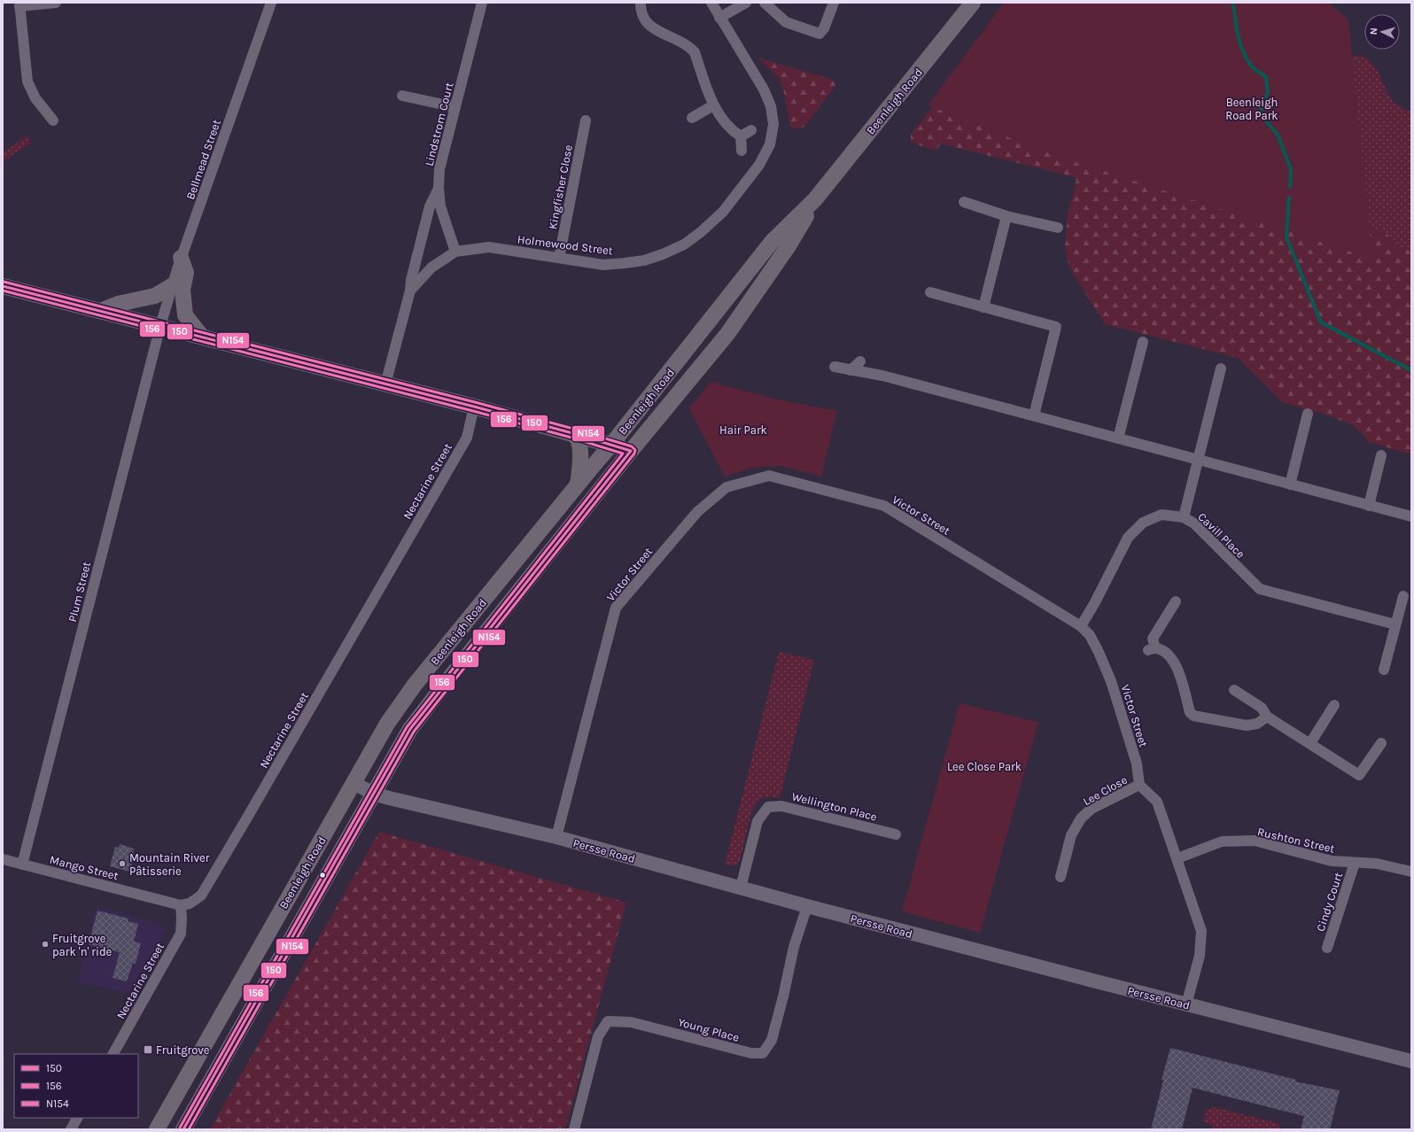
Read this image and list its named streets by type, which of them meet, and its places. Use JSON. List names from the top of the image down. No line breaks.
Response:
{"streets":{"main road":["Beenleigh Road"],"street":["Lindstrom Court","Bellmead Street","Kingfisher Close","Holmewood Street","Nectarine Street","Victor Street","Cavill Place","Plum Street","Lee Close","Wellington Place","Rushton Street","Persse Road","Mango Street","Cindy Court","Young Place"]},"crossings":[["Beenleigh Road","Persse Road"],["Lindstrom Court","Holmewood Street"],["Bellmead Street","Plum Street"],["Kingfisher Close","Holmewood Street"],["Nectarine Street","Mango Street"],["Victor Street","Cavill Place"],["Victor Street","Lee Close"],["Victor Street","Persse Road"],["Plum Street","Mango Street"],["Wellington Place","Persse Road"],["Rushton Street","Cindy Court"],["Persse Road","Young Place"]],"parks":["Beenleigh Road Park","Hair Park","Lee Close Park"],"places":{"other":["Mountain River Pâtisserie","Fruitgrove park 'n' ride"],"transit":["Fruitgrove"]},"lines":["transit line N154","transit line 150","transit line 156"],"legend":["150","156","N154"],"north":"left"}
